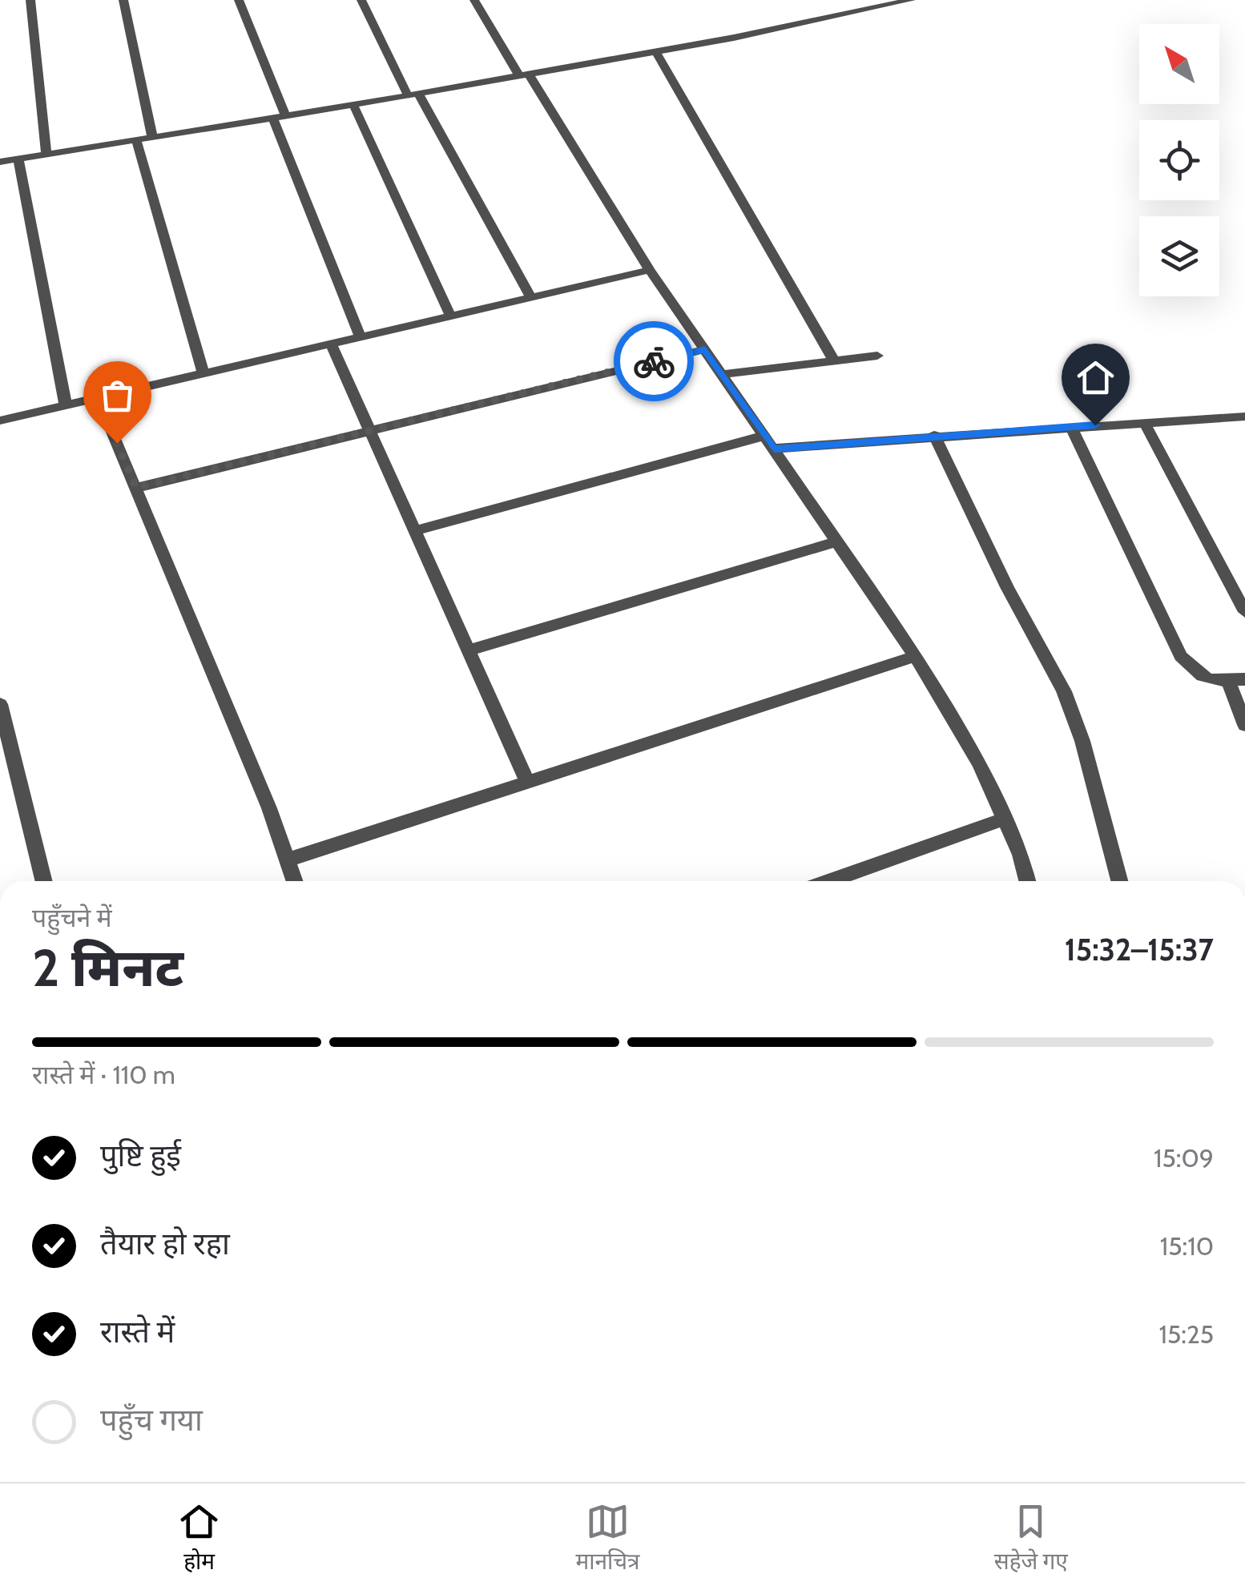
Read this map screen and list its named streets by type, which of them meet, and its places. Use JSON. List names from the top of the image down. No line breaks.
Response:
{"north":"top left","page":{"heading":["2 मिनट","पहुँचने में","15:32–15:37"],"bar":"रास्ते में · 110 m","list":[["पुष्टि हुई","15:09"],["तैयार हो रहा","15:10"],["रास्ते में","15:25"],"पहुँच गया"],"tabs":["होम","मानचित्र","सहेजे गए"]}}
